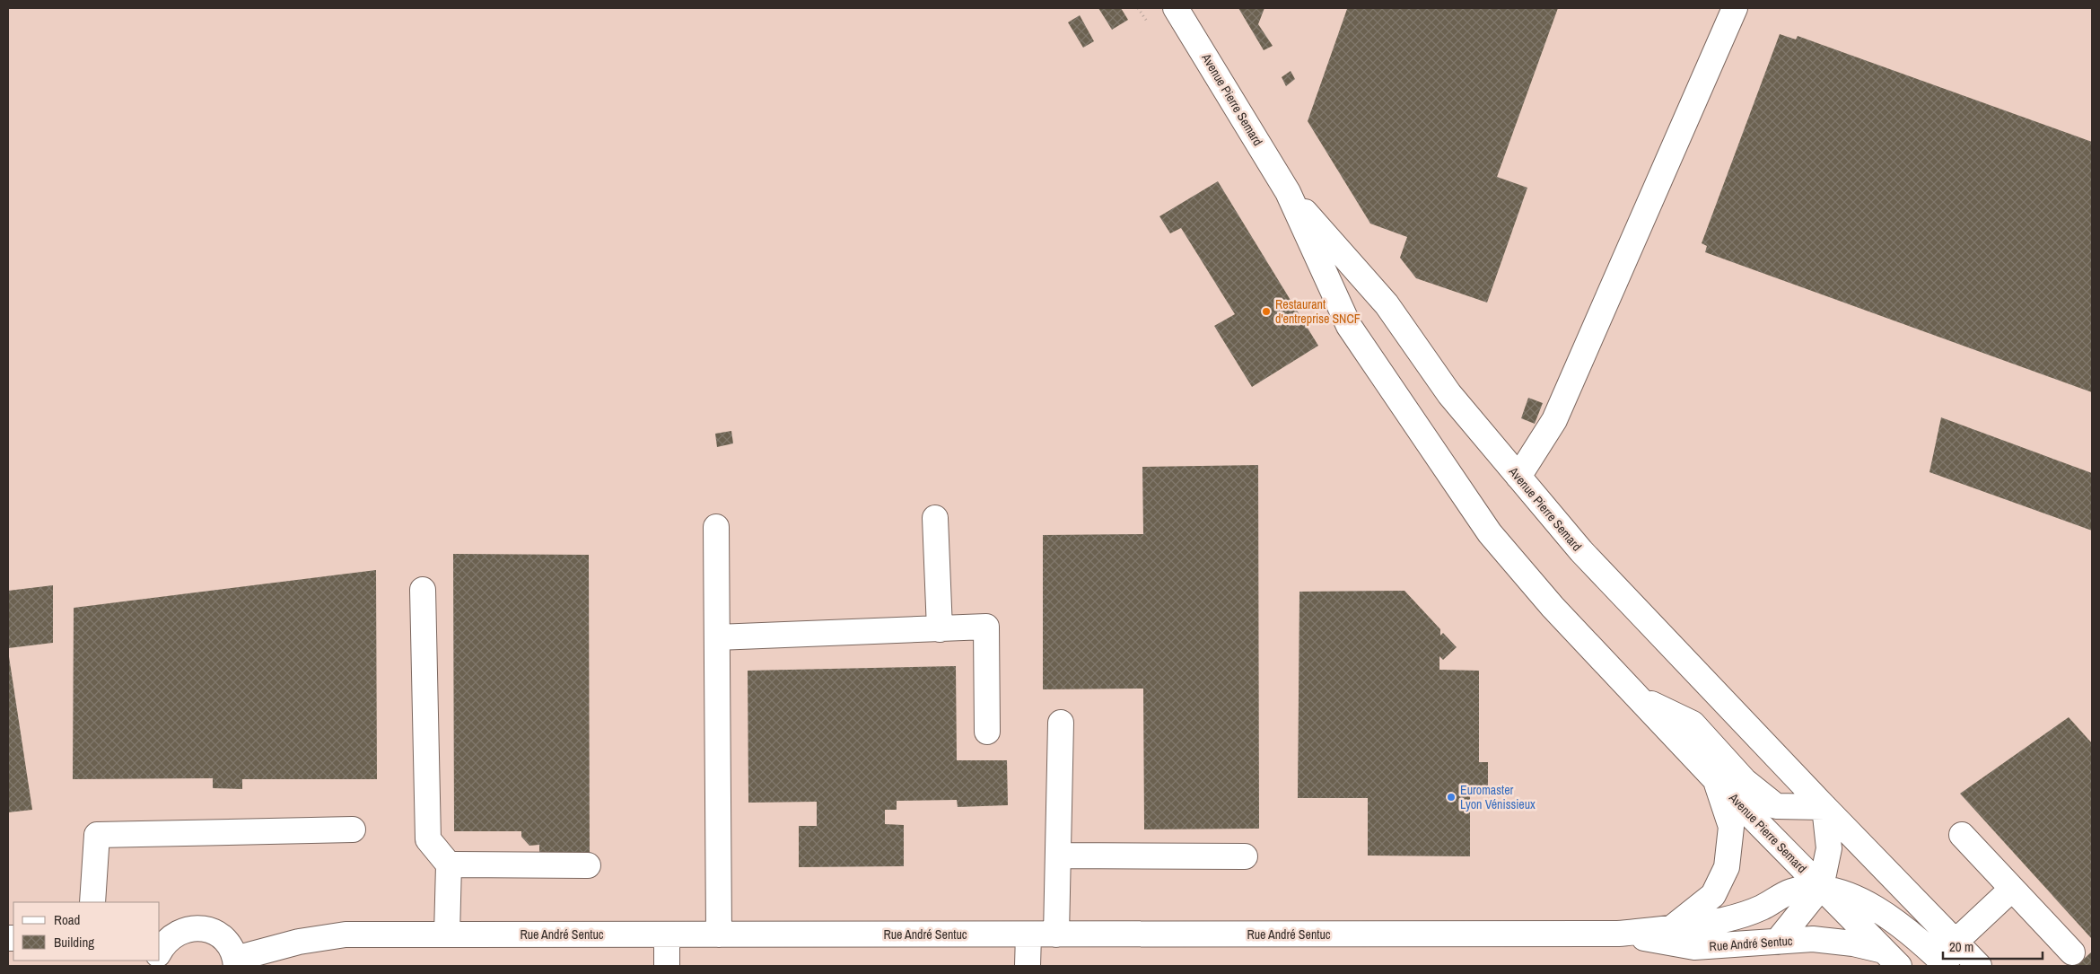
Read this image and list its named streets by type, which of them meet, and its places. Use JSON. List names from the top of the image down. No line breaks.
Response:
{"streets":{"street":["Avenue Pierre Semard","Rue André Sentuc"]},"crossings":[["Avenue Pierre Semard","Rue André Sentuc"]],"places":["Restaurant d'entreprise SNCF","Euromaster Lyon Vénissieux"],"legend":["Road","Building"],"scale_bar":"20 m"}
